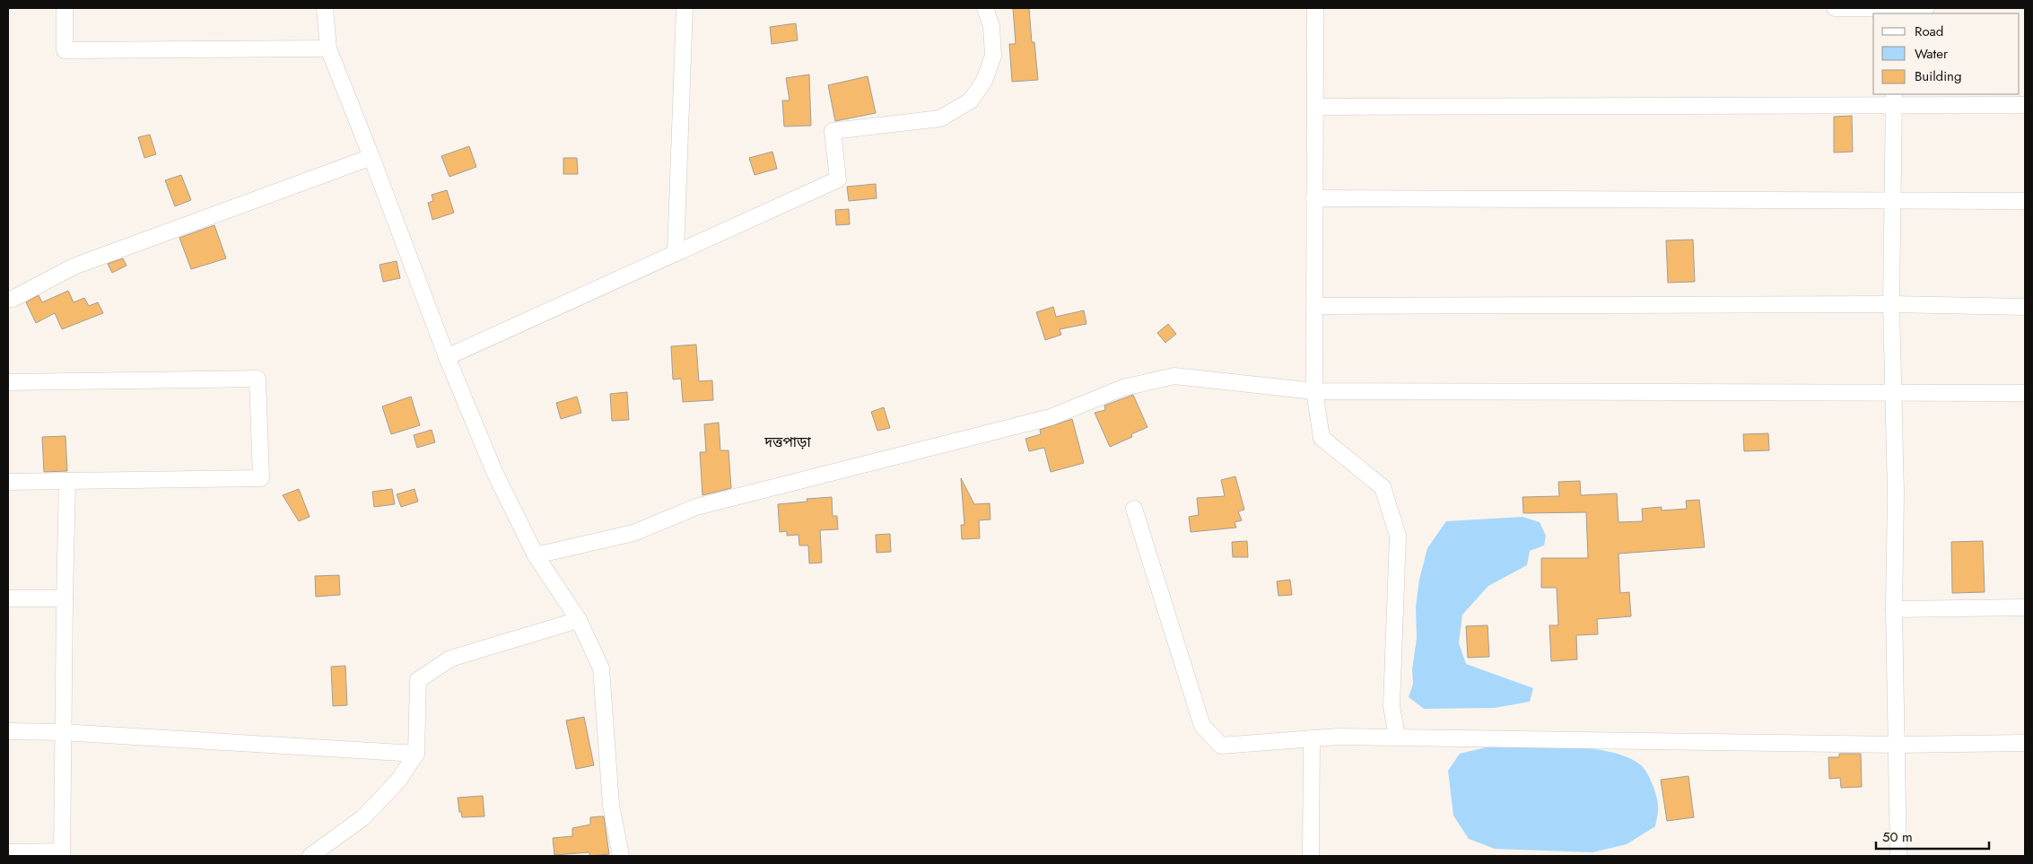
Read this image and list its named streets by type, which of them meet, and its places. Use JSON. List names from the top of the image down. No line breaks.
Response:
{"districts":["দত্তপাড়া"],"legend":["Road","Water","Building"],"scale_bar":"50 m"}
